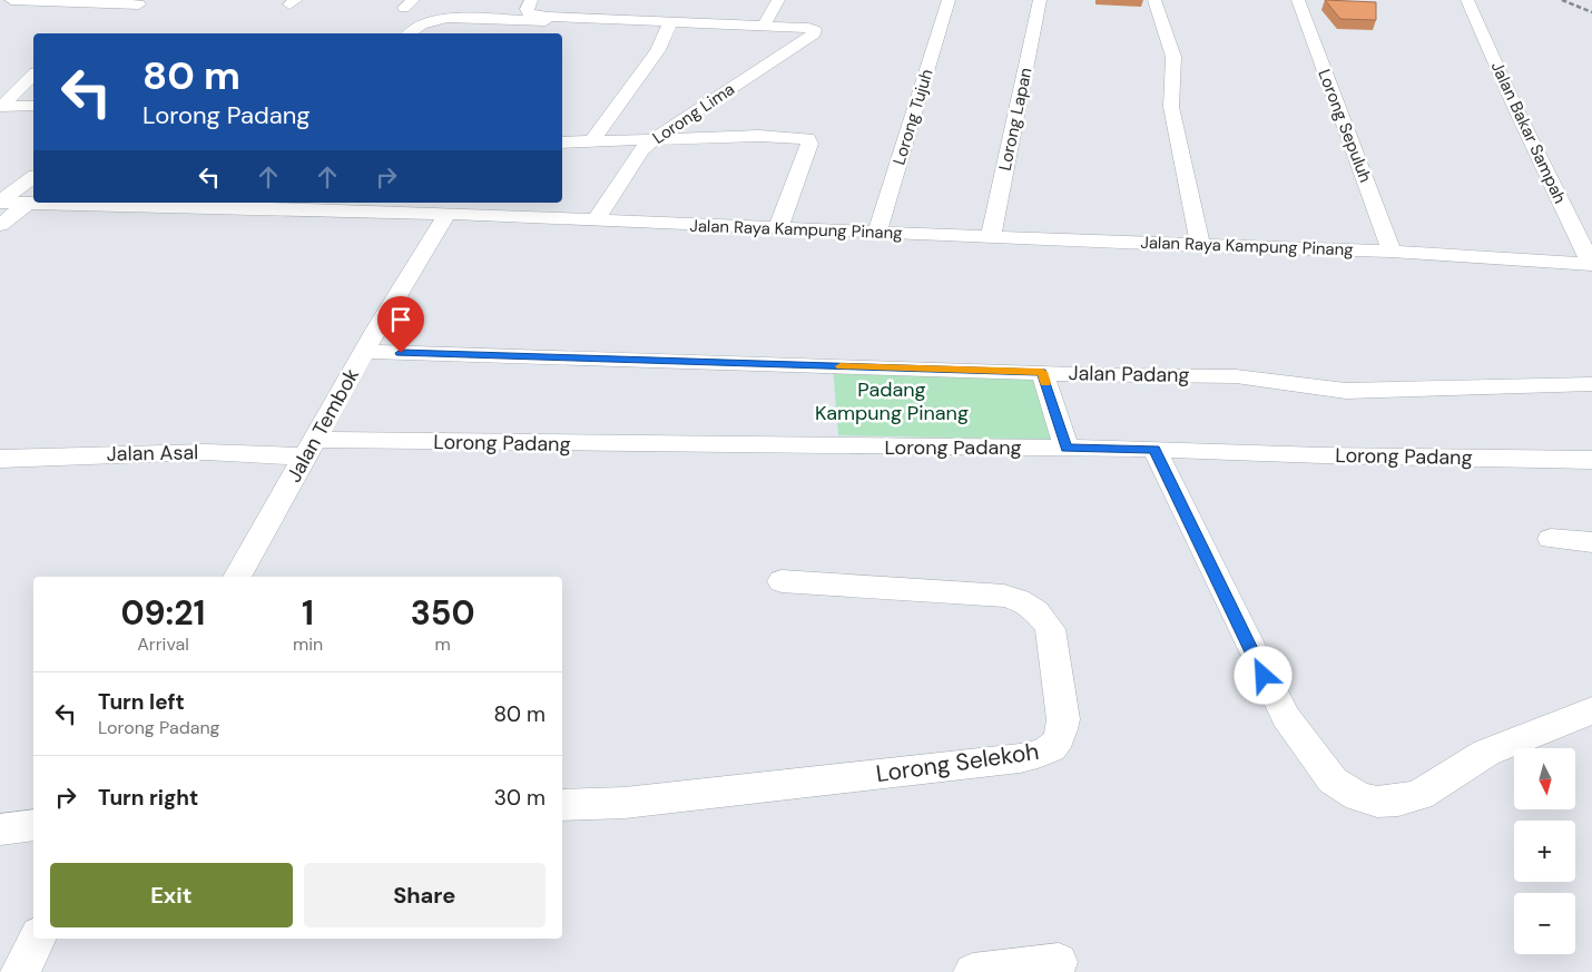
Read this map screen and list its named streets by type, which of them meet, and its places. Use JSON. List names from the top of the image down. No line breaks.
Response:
{"streets":{"street":["Lorong Lima","Lorong Tujuh","Lorong Lapan","Lorong Sepuluh","Jalan Bakar Sampah","Jalan Raya Kampung Pinang","Jalan Padang","Jalan Tembok","Lorong Padang","Jalan Asal","Lorong Selekoh"]},"crossings":[["Lorong Lima","Jalan Raya Kampung Pinang"],["Lorong Tujuh","Jalan Raya Kampung Pinang"],["Lorong Lapan","Jalan Raya Kampung Pinang"],["Lorong Sepuluh","Jalan Raya Kampung Pinang"],["Jalan Bakar Sampah","Jalan Raya Kampung Pinang"],["Jalan Raya Kampung Pinang","Jalan Tembok"],["Jalan Padang","Jalan Tembok"],["Jalan Tembok","Lorong Padang"],["Jalan Tembok","Jalan Asal"],["Lorong Padang","Jalan Asal"]],"parks":["Padang Kampung Pinang"],"north":"bottom","page":{"turn":["80 m","Lorong Padang"],"eta":["09:21","Arrival","1","min","350","m"],"list":[{"name":"Turn left","note":"Lorong Padang","value":"80 m"},{"name":"Turn right","value":"30 m"}],"map_buttons":["+","−"],"buttons":["Exit","Share"]}}
